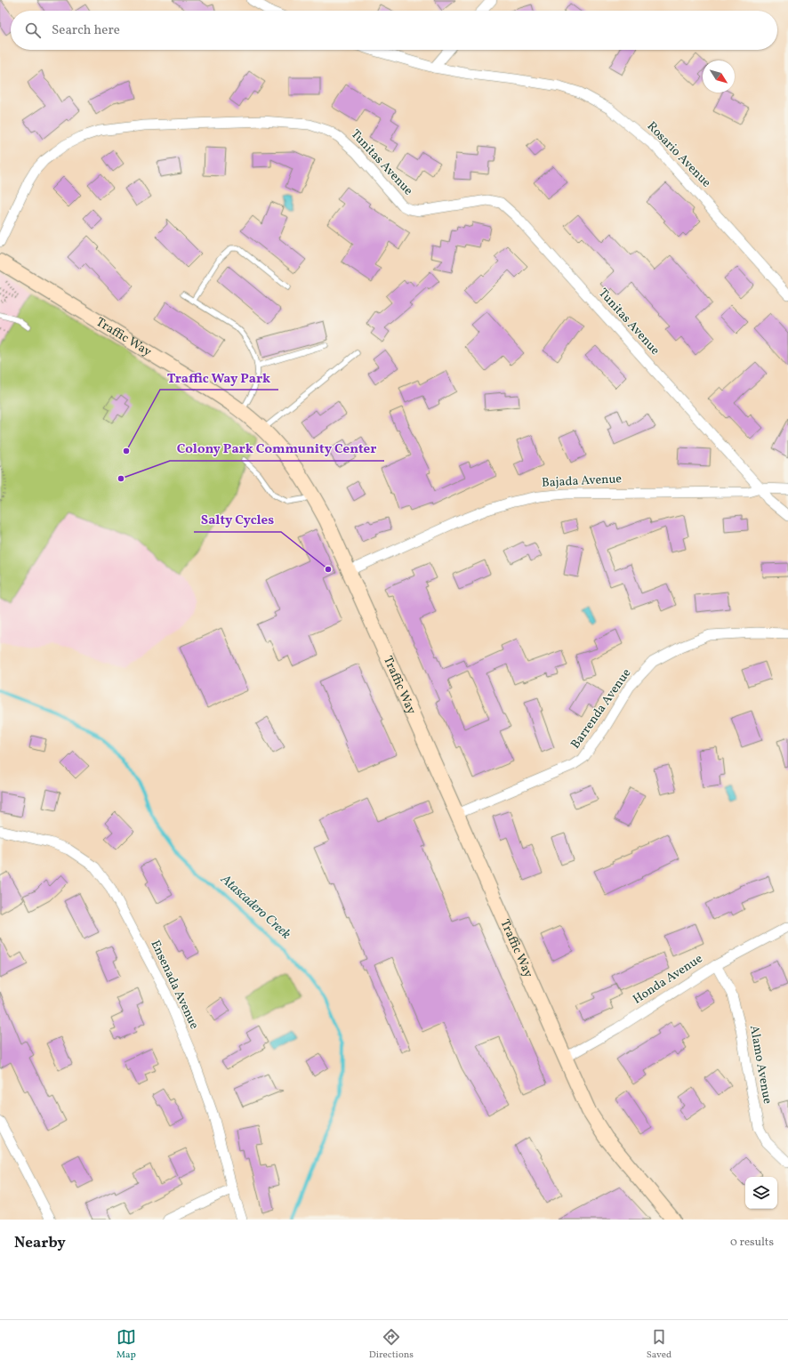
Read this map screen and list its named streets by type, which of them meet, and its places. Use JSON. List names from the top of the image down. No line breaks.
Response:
{"streets":{"street":["Rosario Avenue","Tunitas Avenue","Traffic Way","Bajada Avenue","Barrenda Avenue","Honda Avenue","Ensenada Avenue","Alamo Avenue"]},"crossings":[["Tunitas Avenue","Bajada Avenue"],["Traffic Way","Bajada Avenue"],["Traffic Way","Barrenda Avenue"],["Traffic Way","Honda Avenue"],["Honda Avenue","Alamo Avenue"]],"water":["Atascadero Creek"],"places":["Traffic Way Park","Colony Park Community Center","Salty Cycles"],"north":"bottom right","page":{"search":"Search here","heading":["Nearby","0 results"],"nav":["Map","Directions","Saved"]}}
